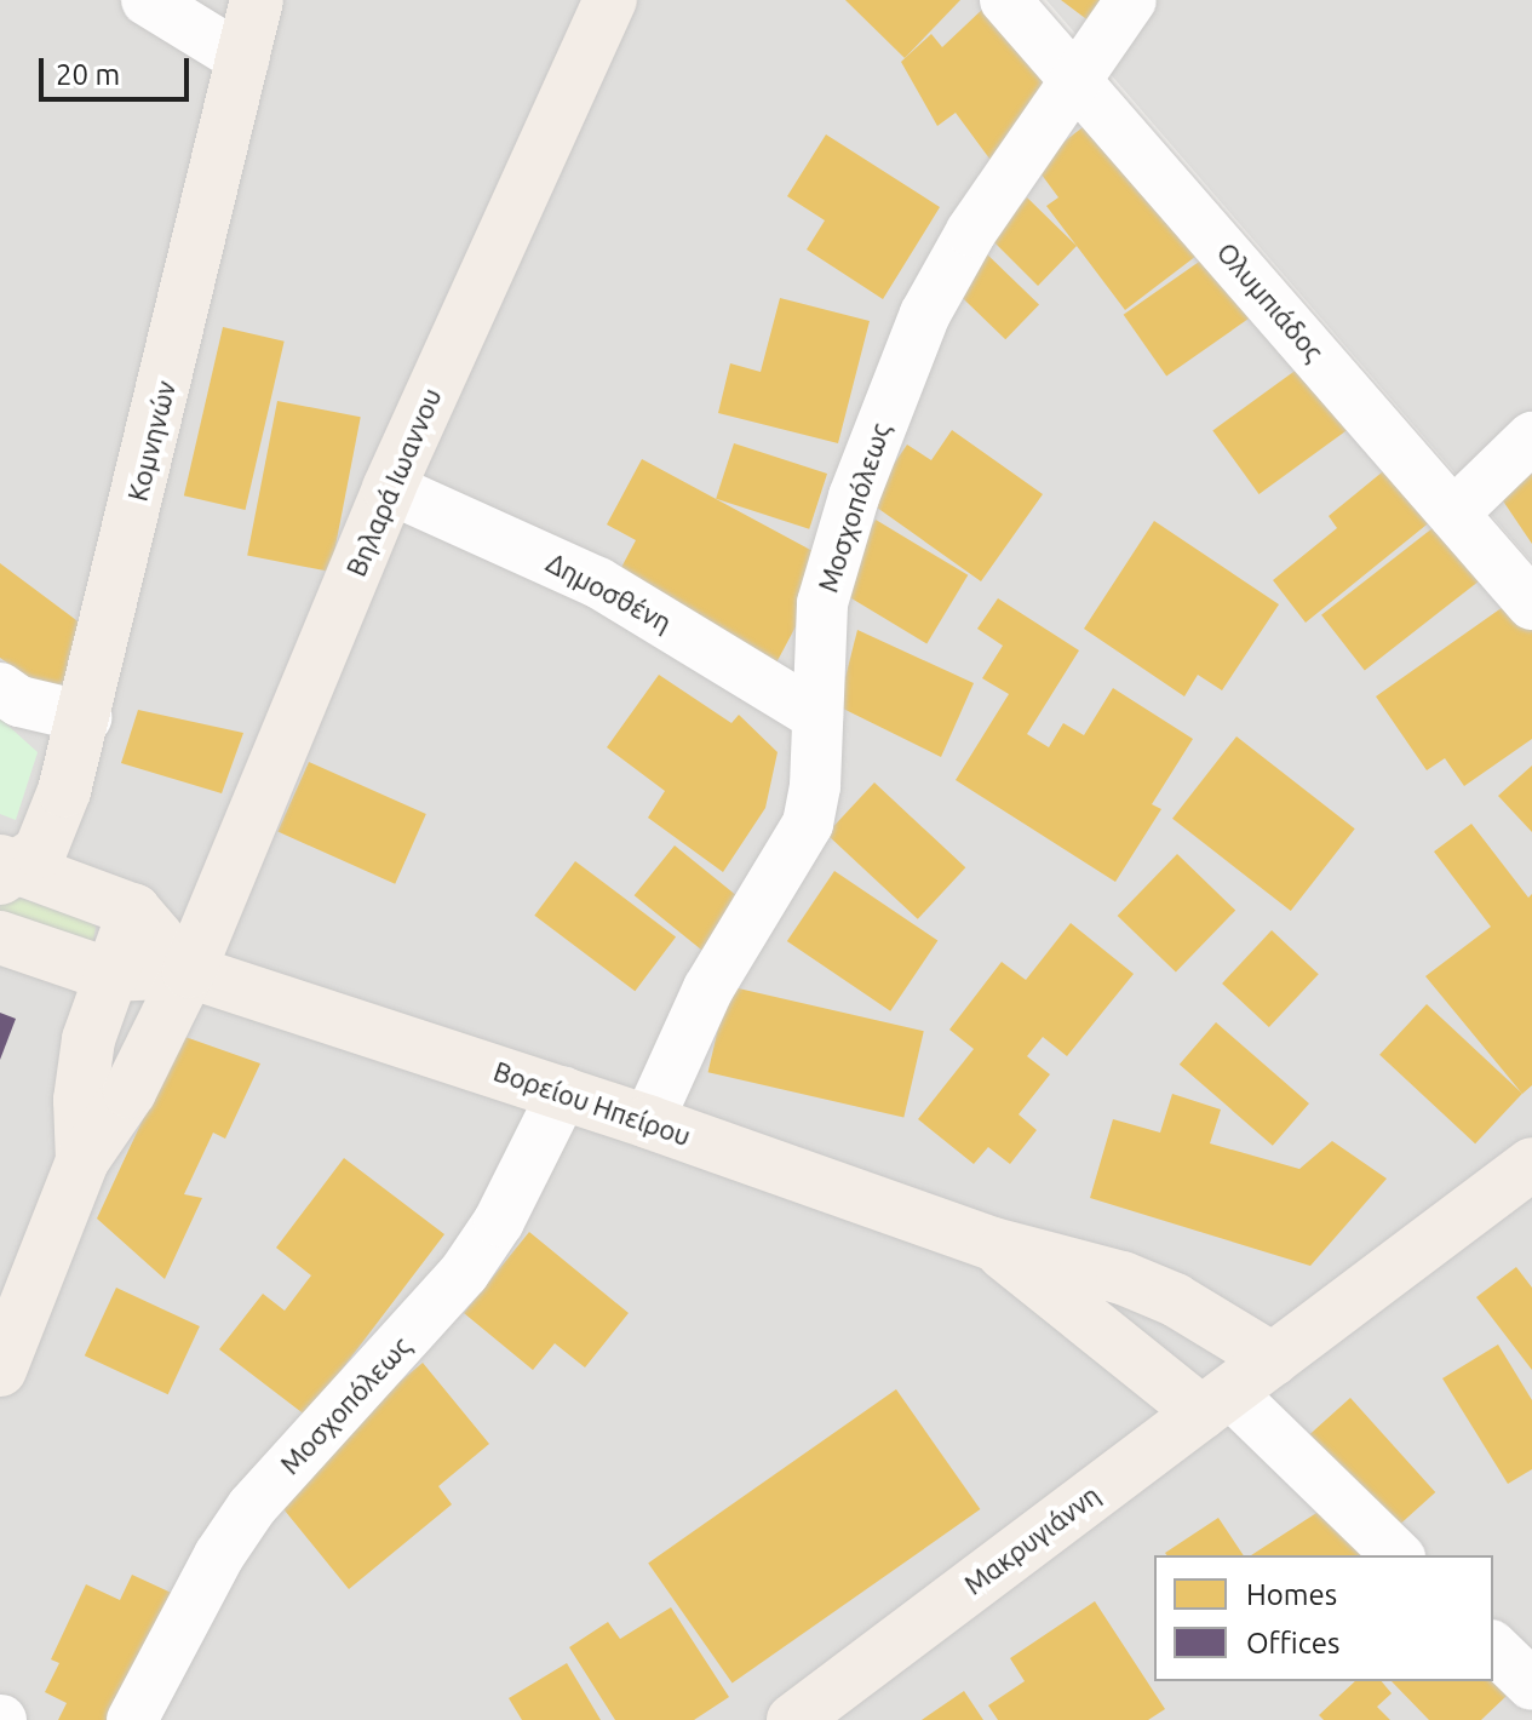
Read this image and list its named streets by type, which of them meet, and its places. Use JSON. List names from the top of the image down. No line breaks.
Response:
{"streets":{"main road":["Κομνηνών","Βηλαρά Ιωαννου","Βορείου Ηπείρου","Μακρυγιάννη"],"street":["Ολυμπιάδος","Μοσχοπόλεως","Δημοσθένη"]},"crossings":[["Ολυμπιάδος","Μοσχοπόλεως"],["Βηλαρά Ιωαννου","Δημοσθένη"],["Βηλαρά Ιωαννου","Βορείου Ηπείρου"],["Μοσχοπόλεως","Δημοσθένη"],["Μοσχοπόλεως","Βορείου Ηπείρου"],["Βορείου Ηπείρου","Μακρυγιάννη"]],"legend":["Homes","Offices"],"scale_bar":"20 m"}
